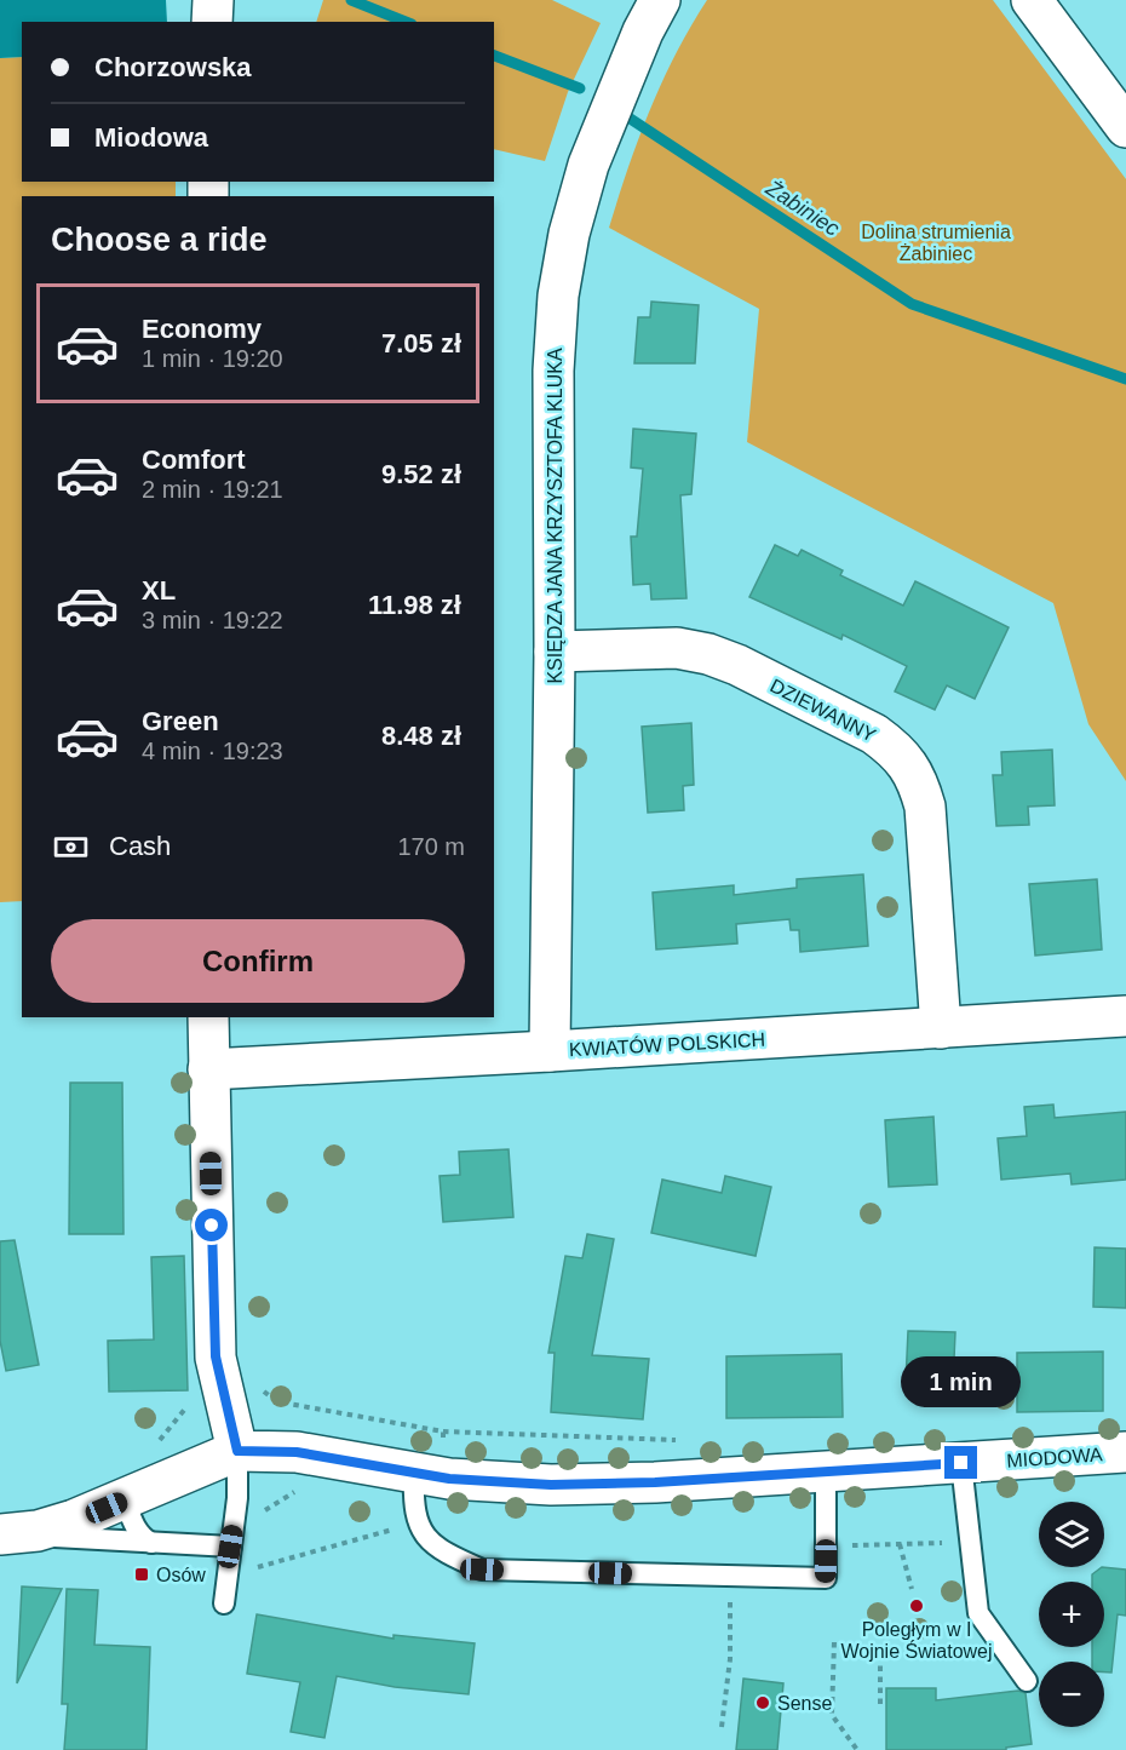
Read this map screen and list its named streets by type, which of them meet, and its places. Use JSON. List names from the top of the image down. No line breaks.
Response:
{"streets":{"street":["KSIĘDZA JANA KRZYSZTOFA KLUKA","DZIEWANNY","KWIATÓW POLSKICH","MIODOWA"]},"crossings":[["KSIĘDZA JANA KRZYSZTOFA KLUKA","DZIEWANNY"],["KSIĘDZA JANA KRZYSZTOFA KLUKA","KWIATÓW POLSKICH"],["DZIEWANNY","KWIATÓW POLSKICH"]],"water":["Żabiniec"],"parks":["Dolina strumienia Żabiniec"],"places":{"transit":["Osów"],"other":["Poległym w I Wojnie Światowej","Sense"]},"page":{"banner":["Chorzowska","Miodowa"],"heading":"Choose a ride","list":[{"name":"Economy","note":"1 min · 19:20","value":"7.05 zł"},{"name":"Comfort","note":"2 min · 19:21","value":"9.52 zł"},{"name":"XL","note":"3 min · 19:22","value":"11.98 zł"},{"name":"Green","note":"4 min · 19:23","value":"8.48 zł"}],"pay":["Cash","170 m"],"buttons":"Confirm","bubble":"1 min","map_buttons":["+","−"]}}
